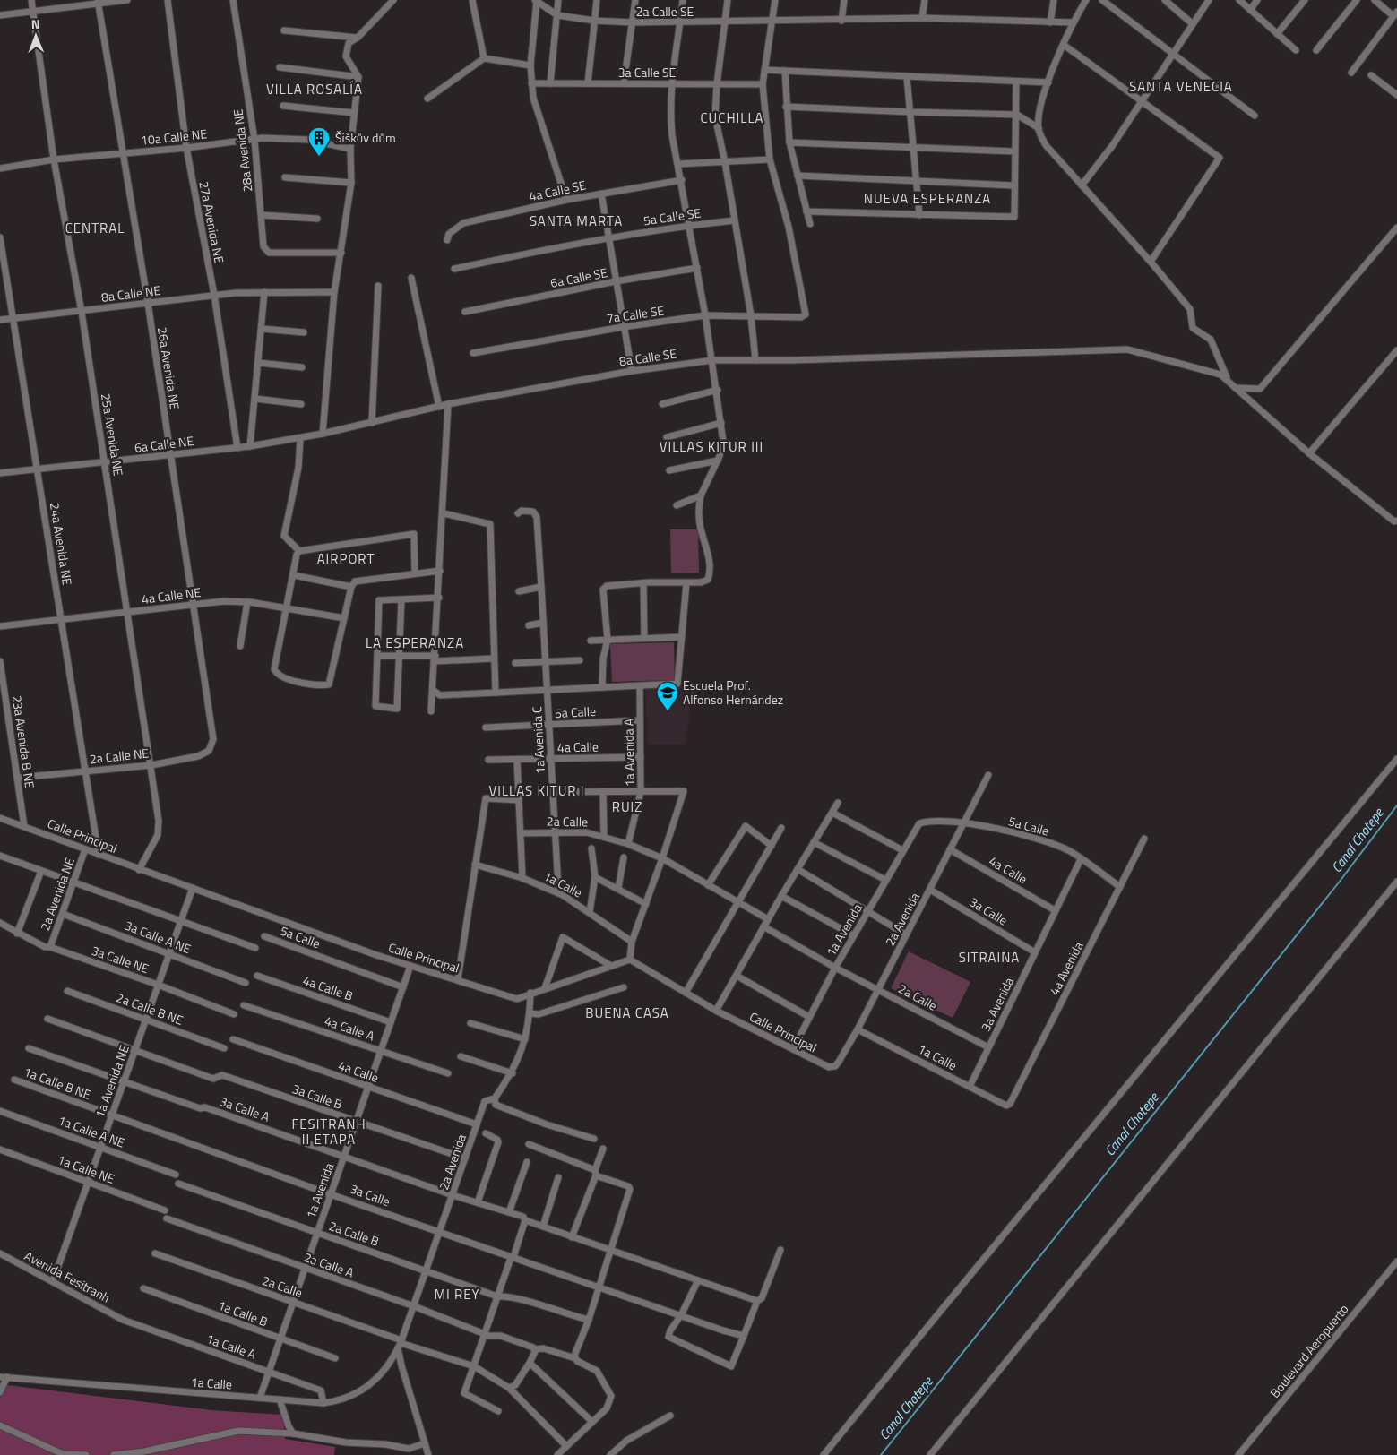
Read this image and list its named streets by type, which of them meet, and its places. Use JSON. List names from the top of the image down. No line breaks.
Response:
{"streets":{"street":["2a Calle SE","3a Calle SE","10a Calle NE","28a Avenida NE","4a Calle SE","5a Calle SE","27a Avenida NE","6a Calle SE","8a Calle NE","7a Calle SE","8a Calle SE","26a Avenida NE","25a Avenida NE","6a Calle NE","24a Avenida NE","4a Calle NE","5a Calle","1a Avenida C","23a Avenida B NE","4a Calle","1a Avenida A","2a Calle NE","2a Calle","Calle Principal","1a Calle","2a Avenida NE","3a Calle","2a Avenida","1a Avenida","3a Calle A NE","3a Calle NE","4a Avenida","4a Calle B","3a Avenida","2a Calle B NE","4a Calle A","1a Avenida NE","1a Calle B NE","3a Calle B","3a Calle A","1a Calle A NE","1a Calle NE","2a Calle B","2a Calle A","Avenida Fesitranh","1a Calle B","1a Calle A","Boulevard Aeropuerto"]},"crossings":[["10a Calle NE","28a Avenida NE"],["10a Calle NE","27a Avenida NE"],["10a Calle NE","26a Avenida NE"],["10a Calle NE","25a Avenida NE"],["27a Avenida NE","8a Calle NE"],["27a Avenida NE","6a Calle NE"],["8a Calle NE","26a Avenida NE"],["8a Calle NE","25a Avenida NE"],["8a Calle NE","24a Avenida NE"],["8a Calle SE","6a Calle NE"],["26a Avenida NE","6a Calle NE"],["26a Avenida NE","4a Calle NE"],["26a Avenida NE","2a Calle NE"],["25a Avenida NE","6a Calle NE"],["25a Avenida NE","4a Calle NE"],["25a Avenida NE","2a Calle NE"],["25a Avenida NE","Calle Principal"],["6a Calle NE","24a Avenida NE"],["24a Avenida NE","4a Calle NE"],["24a Avenida NE","2a Calle NE"],["24a Avenida NE","Calle Principal"],["5a Calle","1a Avenida C"],["5a Calle","1a Avenida A"],["5a Calle","2a Avenida"],["5a Calle","1a Avenida"],["5a Calle","4a Avenida"],["5a Calle","3a Avenida"],["1a Avenida C","4a Calle"],["1a Avenida C","2a Calle"],["1a Avenida C","1a Calle"],["23a Avenida B NE","2a Calle NE"],["23a Avenida B NE","Calle Principal"],["4a Calle","1a Avenida A"],["4a Calle","2a Avenida"],["4a Calle","1a Avenida"],["4a Calle","3a Avenida"],["1a Avenida A","2a Calle"],["2a Calle","1a Calle"],["2a Calle","2a Avenida"],["2a Calle","1a Avenida"],["2a Calle","3a Avenida"],["Calle Principal","2a Avenida NE"],["Calle Principal","2a Avenida"],["Calle Principal","1a Avenida"],["Calle Principal","1a Avenida NE"],["1a Calle","2a Avenida"],["1a Calle","1a Avenida"],["1a Calle","4a Avenida"],["1a Calle","3a Avenida"],["1a Calle","1a Calle A"],["2a Avenida NE","3a Calle A NE"],["2a Avenida NE","3a Calle NE"],["3a Calle","2a Avenida"],["3a Calle","1a Avenida"],["3a Calle","3a Avenida"],["3a Calle","1a Calle B NE"],["2a Avenida","3a Calle B"],["2a Avenida","3a Calle A"],["2a Avenida","2a Calle B"],["2a Avenida","2a Calle A"],["1a Avenida","4a Calle B"],["1a Avenida","4a Calle A"],["1a Avenida","3a Calle B"],["1a Avenida","3a Calle A"],["1a Avenida","2a Calle B"],["1a Avenida","2a Calle A"],["1a Avenida","1a Calle B"],["1a Avenida","1a Calle A"],["3a Calle A NE","1a Avenida NE"],["3a Calle NE","1a Avenida NE"],["2a Calle B NE","1a Avenida NE"],["1a Avenida NE","1a Calle B NE"],["1a Avenida NE","3a Calle B"],["1a Avenida NE","3a Calle A"],["1a Avenida NE","1a Calle A NE"],["1a Avenida NE","1a Calle NE"],["1a Avenida NE","Avenida Fesitranh"],["Avenida Fesitranh","1a Calle A"]],"districts":["SANTA VENECIA","VILLA ROSALÍA","CUCHILLA","NUEVA ESPERANZA","SANTA MARTA","CENTRAL","VILLAS KITUR III","AIRPORT","LA ESPERANZA","VILLAS KITUR I","RUIZ","SITRAINA","BUENA CASA","FESITRANH II ETAPA","MI REY"],"water":["Canal Chotepe"],"places":{"building":["Šiškův dům"],"school or university":["Escuela Prof. Alfonso Hernández"]},"north":"top"}
